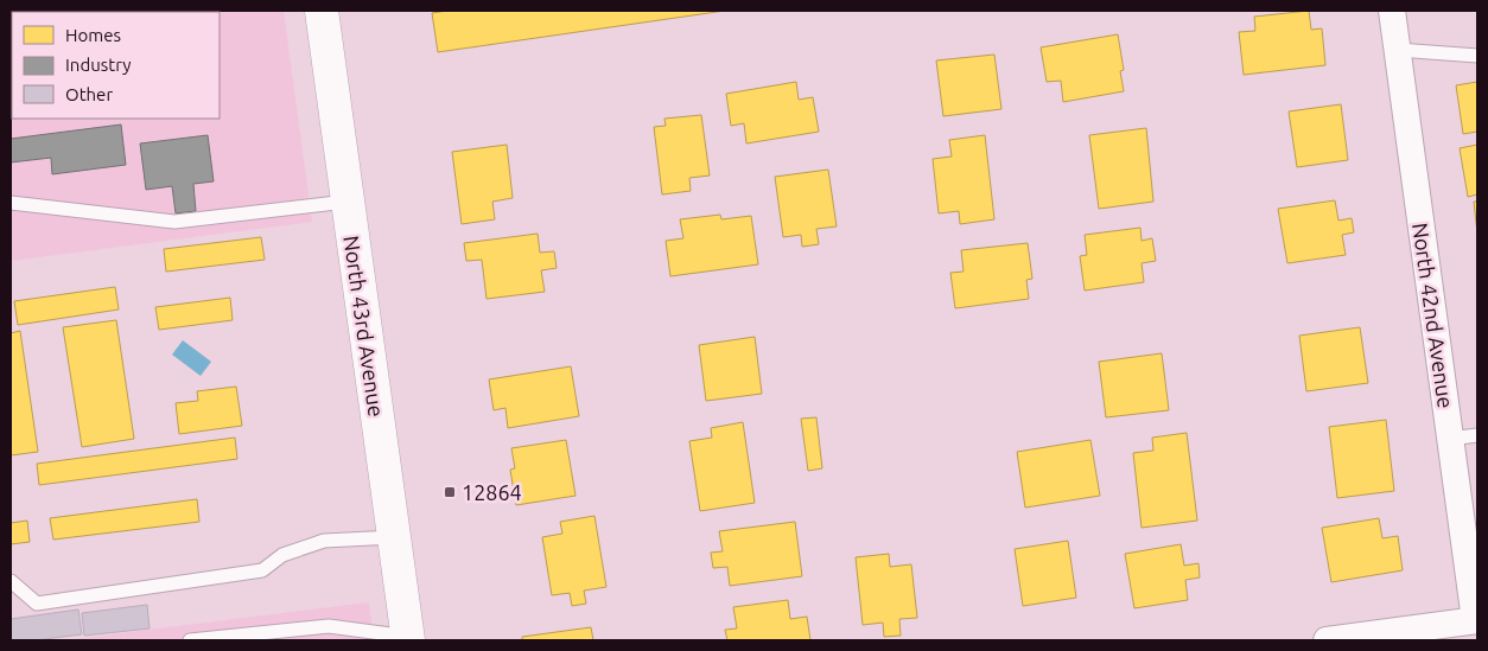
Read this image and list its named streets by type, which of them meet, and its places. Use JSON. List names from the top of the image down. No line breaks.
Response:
{"streets":{"main road":["North 43rd Avenue"],"street":["North 42nd Avenue"]},"places":{"transit":["12864"]},"legend":["Homes","Industry","Other"]}
